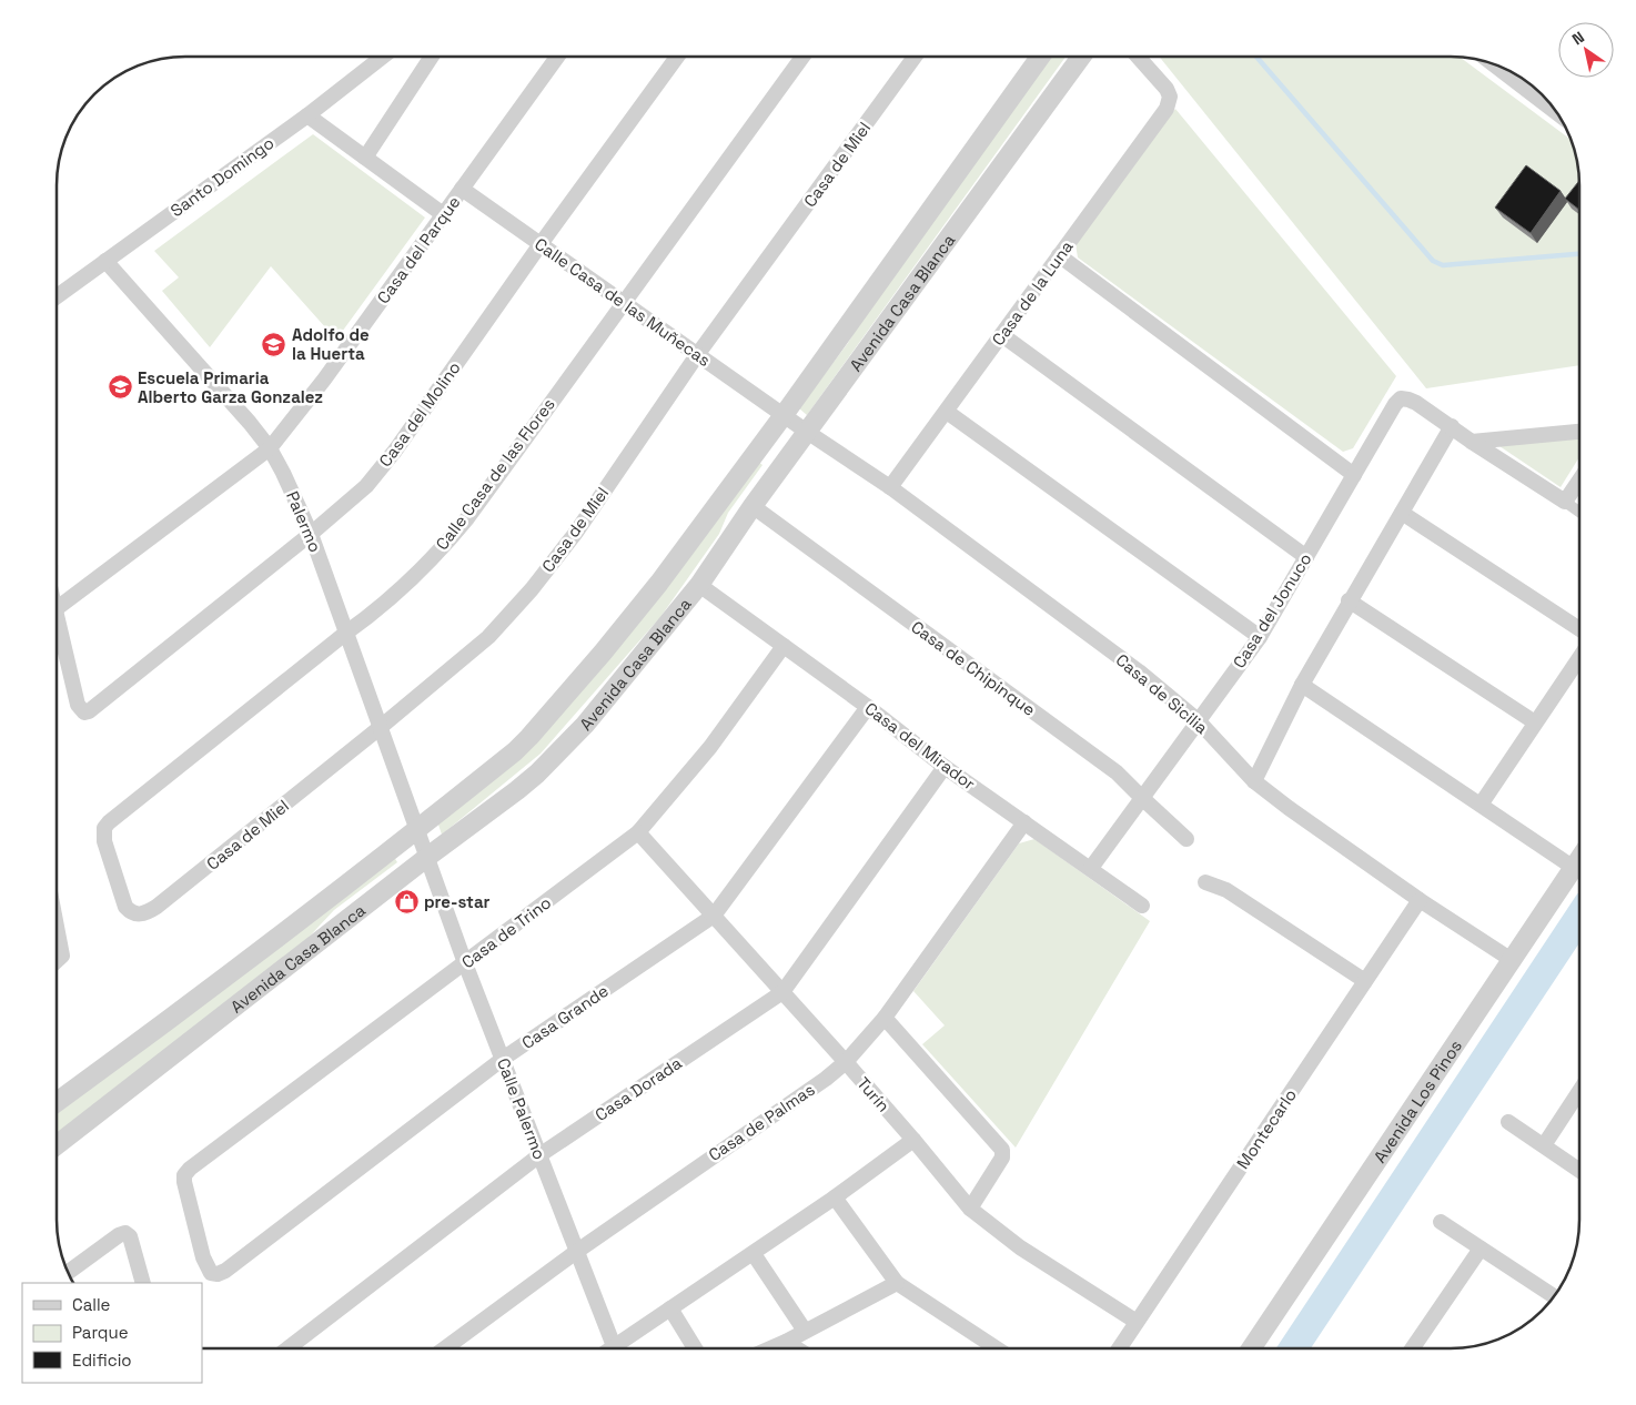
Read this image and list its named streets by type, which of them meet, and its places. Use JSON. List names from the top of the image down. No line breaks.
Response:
{"streets":{"street":["Casa de Miel","Santo Domingo","Casa del Parque","Casa de la Luna","Calle Casa de las Muñecas","Avenida Casa Blanca","Casa del Molino","Calle Casa de las Flores","Palermo","Casa del Jonuco","Casa de Chipinque","Casa de Sicilia","Casa del Mirador","Casa de Trino","Casa Grande","Casa Dorada","Turín","Avenida Los Pinos","Calle Palermo","Casa de Palmas","Montecarlo"]},"crossings":[["Casa de Miel","Calle Casa de las Muñecas"],["Casa de Miel","Calle Casa de las Flores"],["Casa de Miel","Palermo"],["Santo Domingo","Palermo"],["Casa del Parque","Calle Casa de las Muñecas"],["Casa del Parque","Palermo"],["Casa de la Luna","Casa de Sicilia"],["Calle Casa de las Muñecas","Avenida Casa Blanca"],["Calle Casa de las Muñecas","Casa del Molino"],["Calle Casa de las Muñecas","Calle Casa de las Flores"],["Calle Casa de las Muñecas","Casa de Sicilia"],["Avenida Casa Blanca","Palermo"],["Avenida Casa Blanca","Casa de Chipinque"],["Avenida Casa Blanca","Casa de Sicilia"],["Avenida Casa Blanca","Casa del Mirador"],["Avenida Casa Blanca","Calle Palermo"],["Casa del Molino","Palermo"],["Calle Casa de las Flores","Palermo"],["Palermo","Calle Palermo"],["Casa del Jonuco","Casa de Chipinque"],["Casa del Jonuco","Casa de Sicilia"],["Casa del Jonuco","Casa del Mirador"],["Casa de Sicilia","Avenida Los Pinos"],["Casa de Sicilia","Montecarlo"],["Casa del Mirador","Casa de Trino"],["Casa del Mirador","Casa Grande"],["Casa del Mirador","Casa Dorada"],["Casa del Mirador","Casa de Palmas"],["Casa de Trino","Casa Grande"],["Casa de Trino","Turín"],["Casa de Trino","Calle Palermo"],["Casa Grande","Turín"],["Casa Grande","Calle Palermo"],["Casa Dorada","Turín"],["Casa Dorada","Calle Palermo"],["Turín","Casa de Palmas"],["Turín","Montecarlo"],["Calle Palermo","Casa de Palmas"]],"places":{"school or university":["Adolfo de la Huerta","Escuela Primaria Alberto Garza Gonzalez"],"shop":["pre-star"]},"legend":["Calle","Parque","Edificio"],"north":"top left"}
